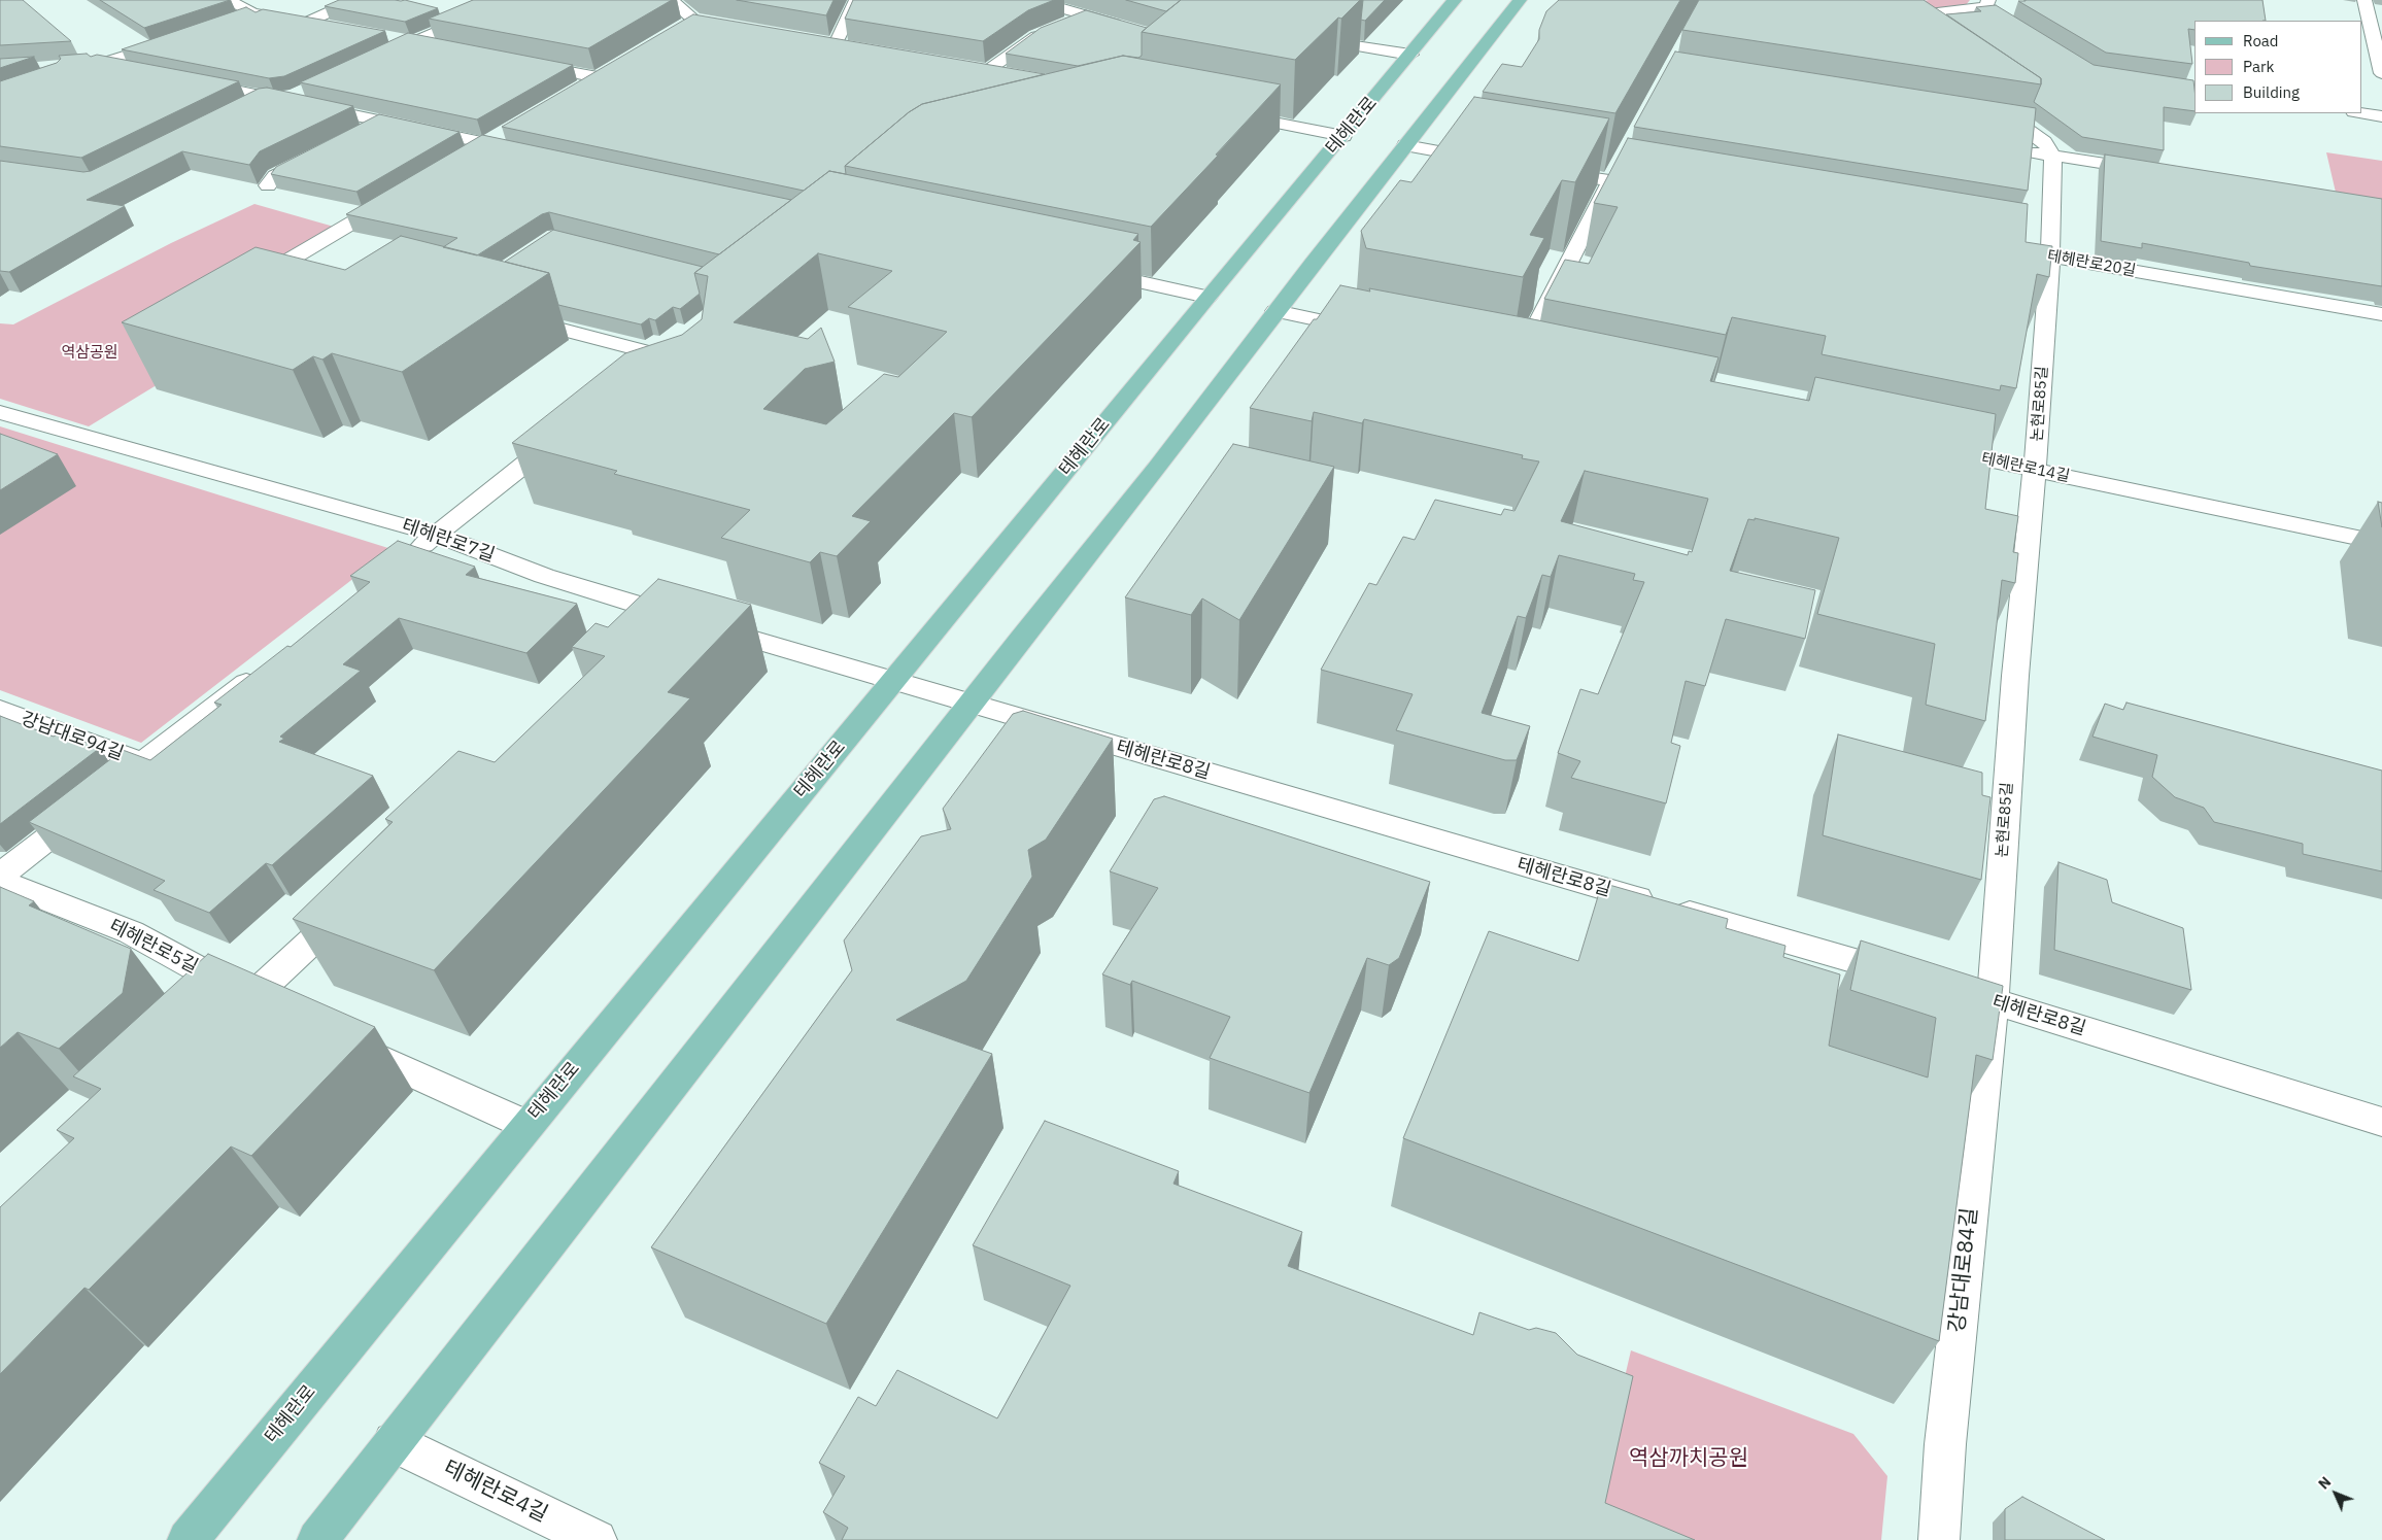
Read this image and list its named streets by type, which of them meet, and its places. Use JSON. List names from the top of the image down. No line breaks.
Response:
{"streets":{"main road":["테헤란로"],"street":["테헤란로20길","논현로85길","테헤란로14길","테헤란로7길","강남대로94길","테헤란로8길","테헤란로5길","강남대로84길","테헤란로4길"]},"crossings":[["테헤란로","테헤란로7길"],["테헤란로","테헤란로8길"],["테헤란로20길","논현로85길"],["논현로85길","테헤란로14길"],["논현로85길","테헤란로8길"],["논현로85길","강남대로84길"],["테헤란로7길","테헤란로8길"],["테헤란로8길","강남대로84길"]],"parks":["역삼공원","역삼까치공원"],"legend":["Road","Park","Building"],"north":"top left"}
